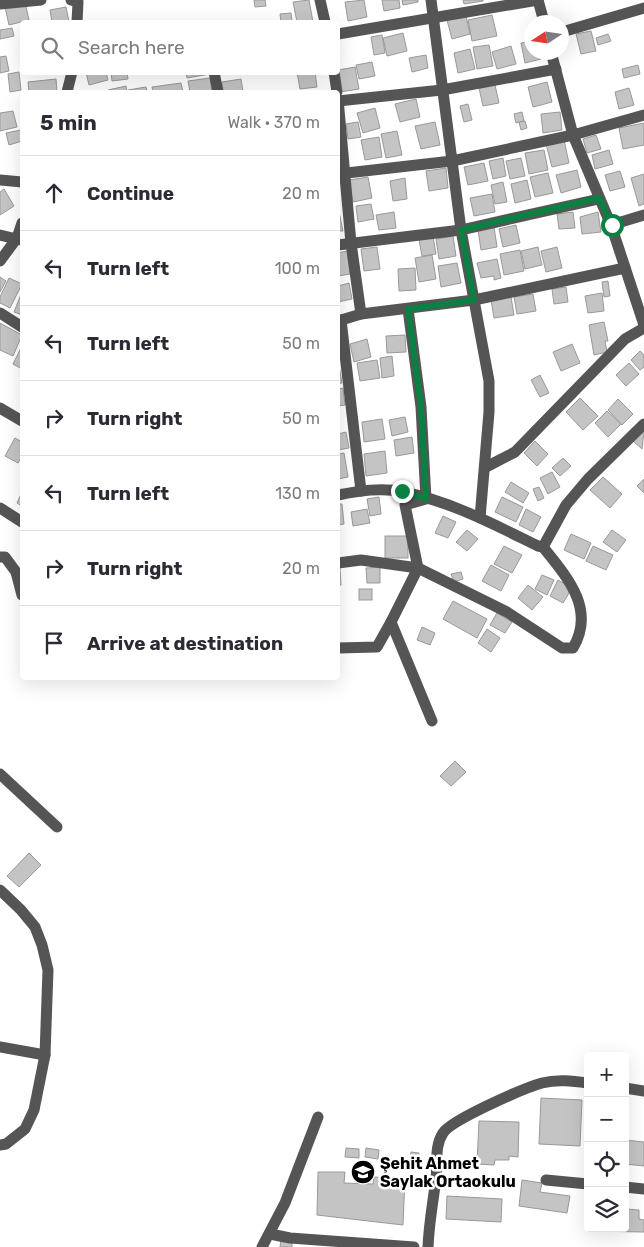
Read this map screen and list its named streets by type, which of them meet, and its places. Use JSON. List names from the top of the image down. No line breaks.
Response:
{"places":{"school or university":["Şehit Ahmet Saylak Ortaokulu"]},"north":"left","page":{"search":"Search here","heading":["5 min","Walk · 370 m"],"list":[["Continue","20 m"],["Turn left","100 m"],["Turn left","50 m"],["Turn right","50 m"],["Turn left","130 m"],["Turn right","20 m"],"Arrive at destination"],"map_buttons":["+","−"]}}
